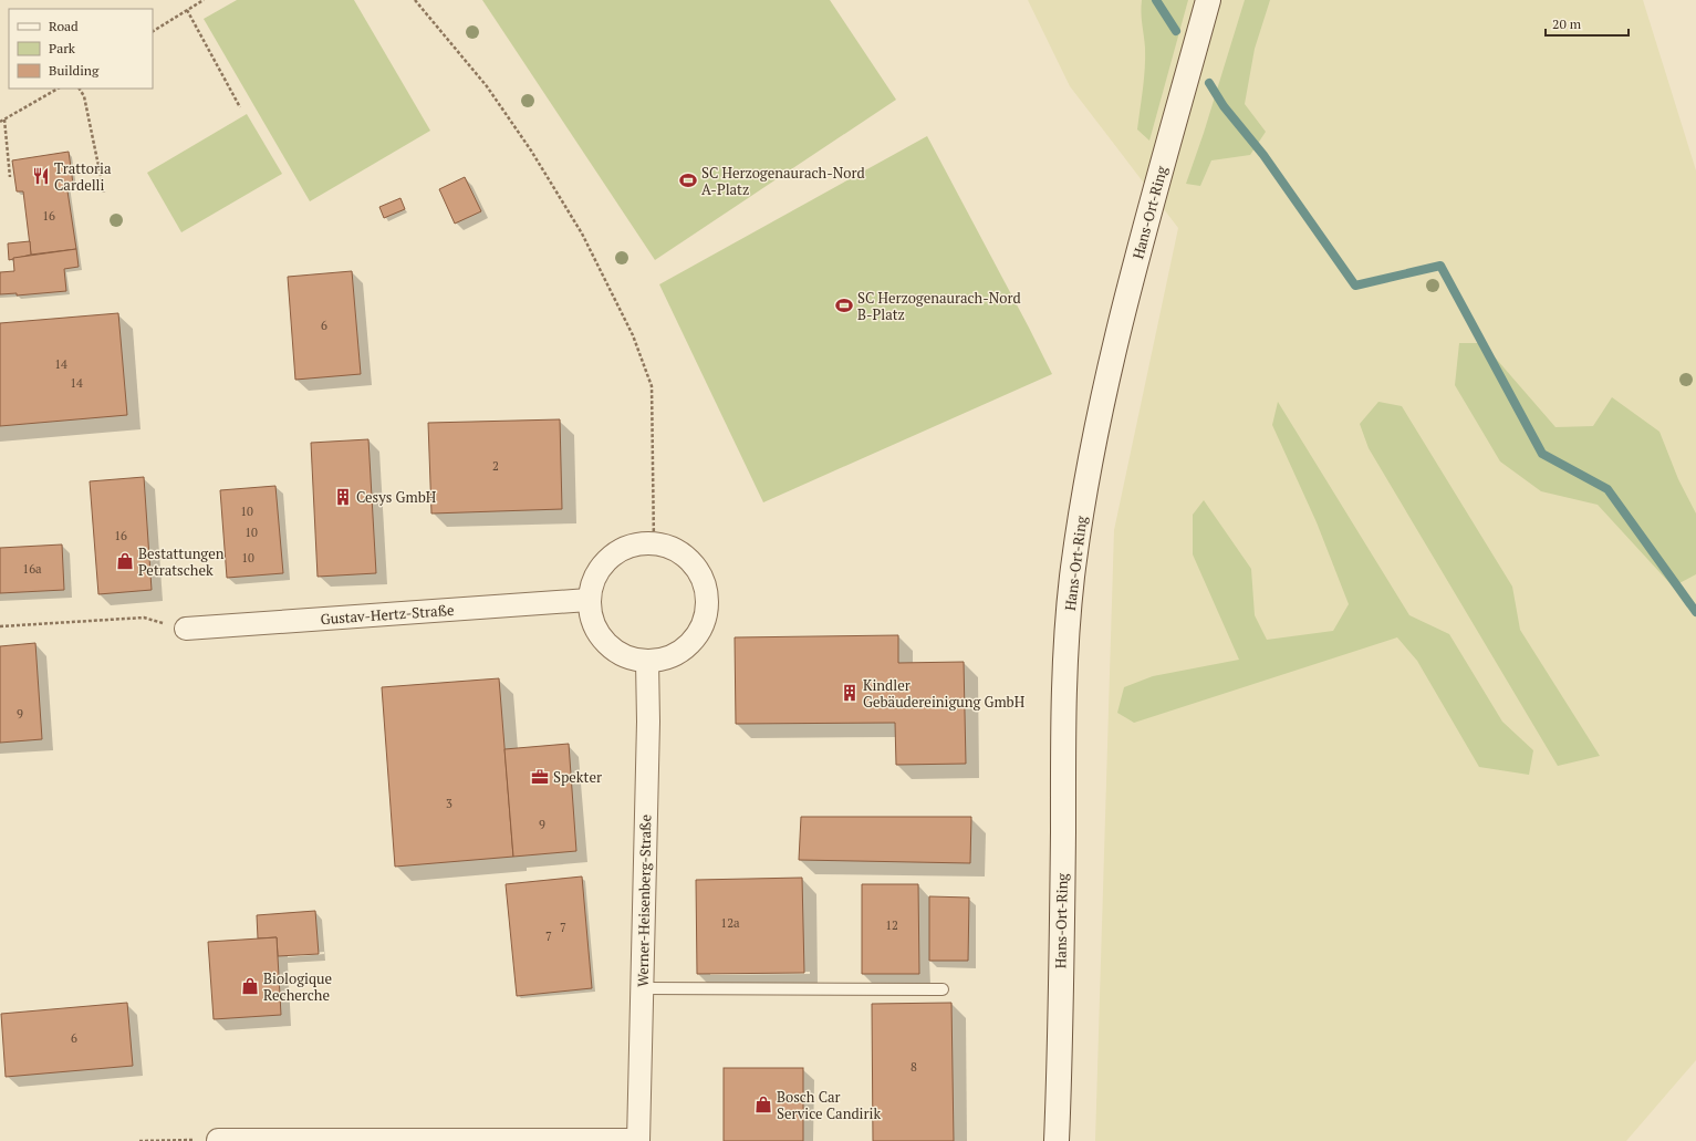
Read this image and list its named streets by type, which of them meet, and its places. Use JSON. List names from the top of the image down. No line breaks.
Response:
{"streets":{"main road":["Hans-Ort-Ring"],"street":["Gustav-Hertz-Straße","Werner-Heisenberg-Straße"]},"crossings":[["Gustav-Hertz-Straße","Werner-Heisenberg-Straße"]],"places":{"restaurant":["Trattoria Cardelli"],"sports":["SC Herzogenaurach-Nord A-Platz","SC Herzogenaurach-Nord B-Platz"],"building":["Cesys GmbH","Kindler Gebäudereinigung GmbH"],"shop":["Bestattungen Petratschek","Biologique Recherche","Bosch Car Service Candirik"],"office":["Spekter"]},"house_numbers":["16","6","14","14","2","10","10","16","10","16a","9","3","9","12a","12","7","7","6","8"],"legend":["Road","Park","Building"],"scale_bar":"20 m"}
